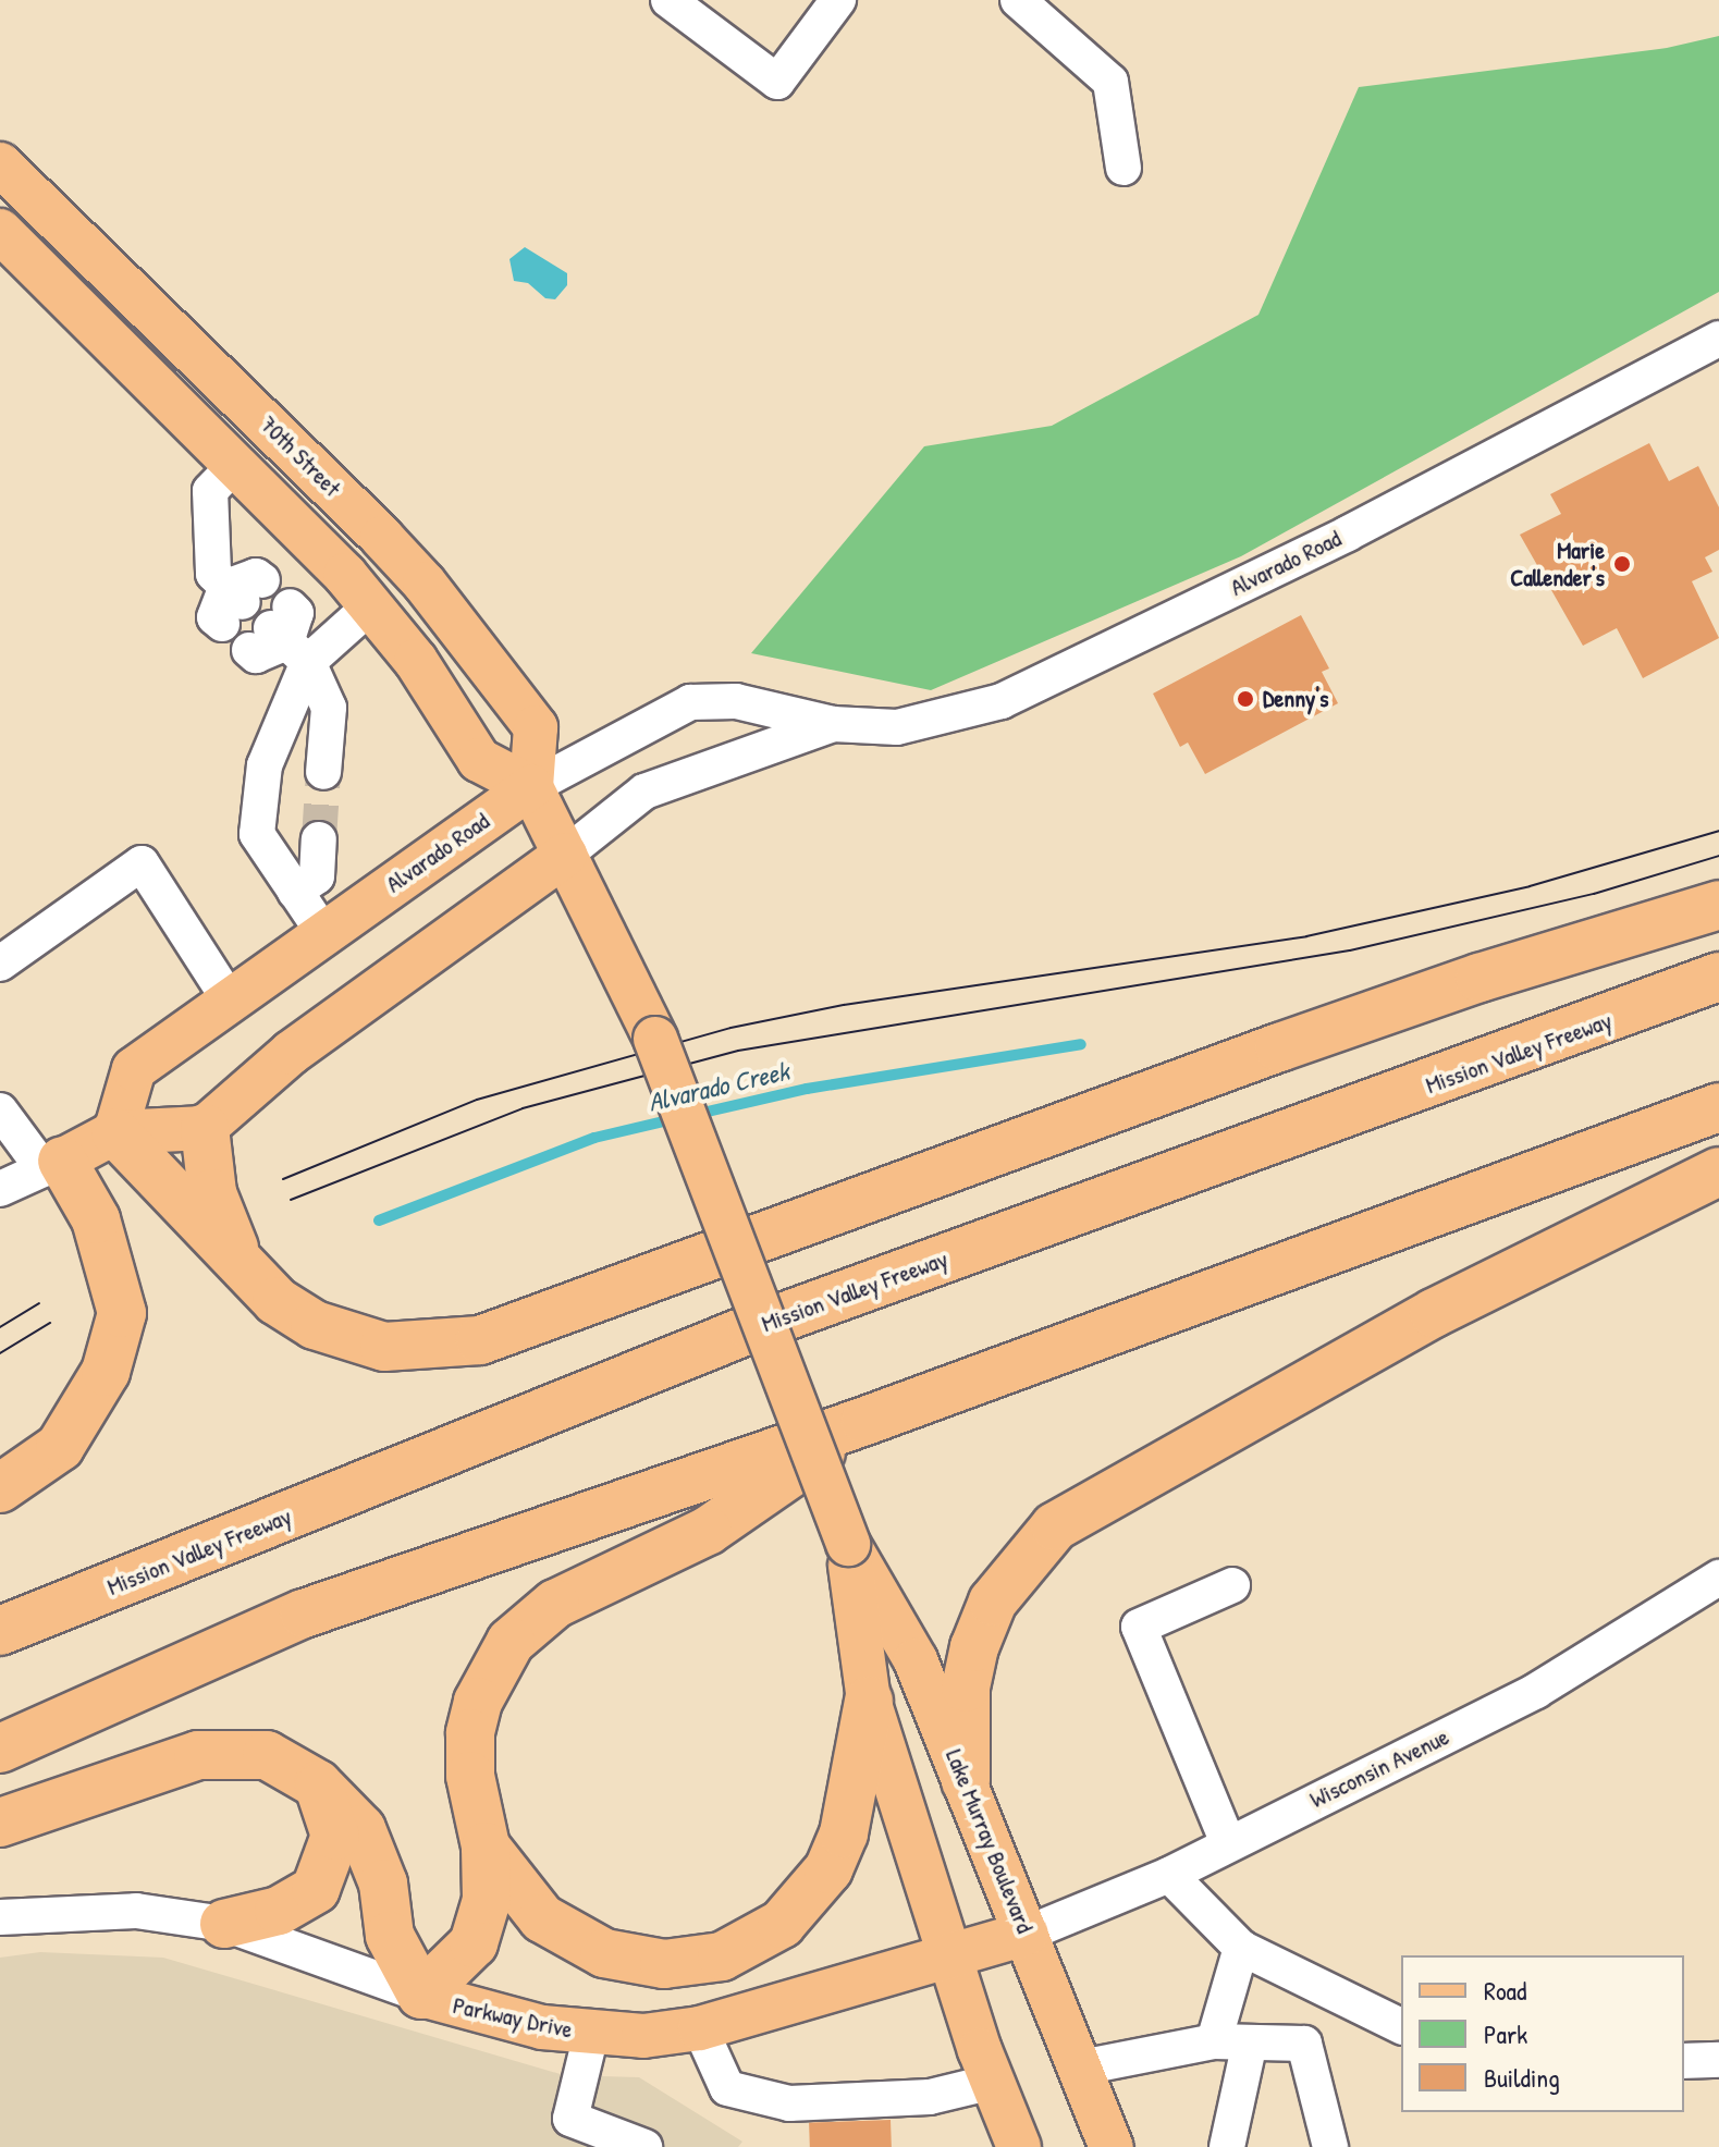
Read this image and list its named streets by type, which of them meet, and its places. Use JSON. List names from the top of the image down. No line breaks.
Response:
{"streets":{"highway":["Mission Valley Freeway"],"main road":["70th Street","Alvarado Road","Lake Murray Boulevard","Parkway Drive"],"street":["Wisconsin Avenue"]},"crossings":[["70th Street","Alvarado Road"],["Alvarado Road","Lake Murray Boulevard"],["Wisconsin Avenue","Lake Murray Boulevard"],["Wisconsin Avenue","Parkway Drive"],["Lake Murray Boulevard","Parkway Drive"]],"water":["Alvarado Creek"],"places":["Marie Callender's","Denny's"],"legend":["Road","Park","Building"]}
